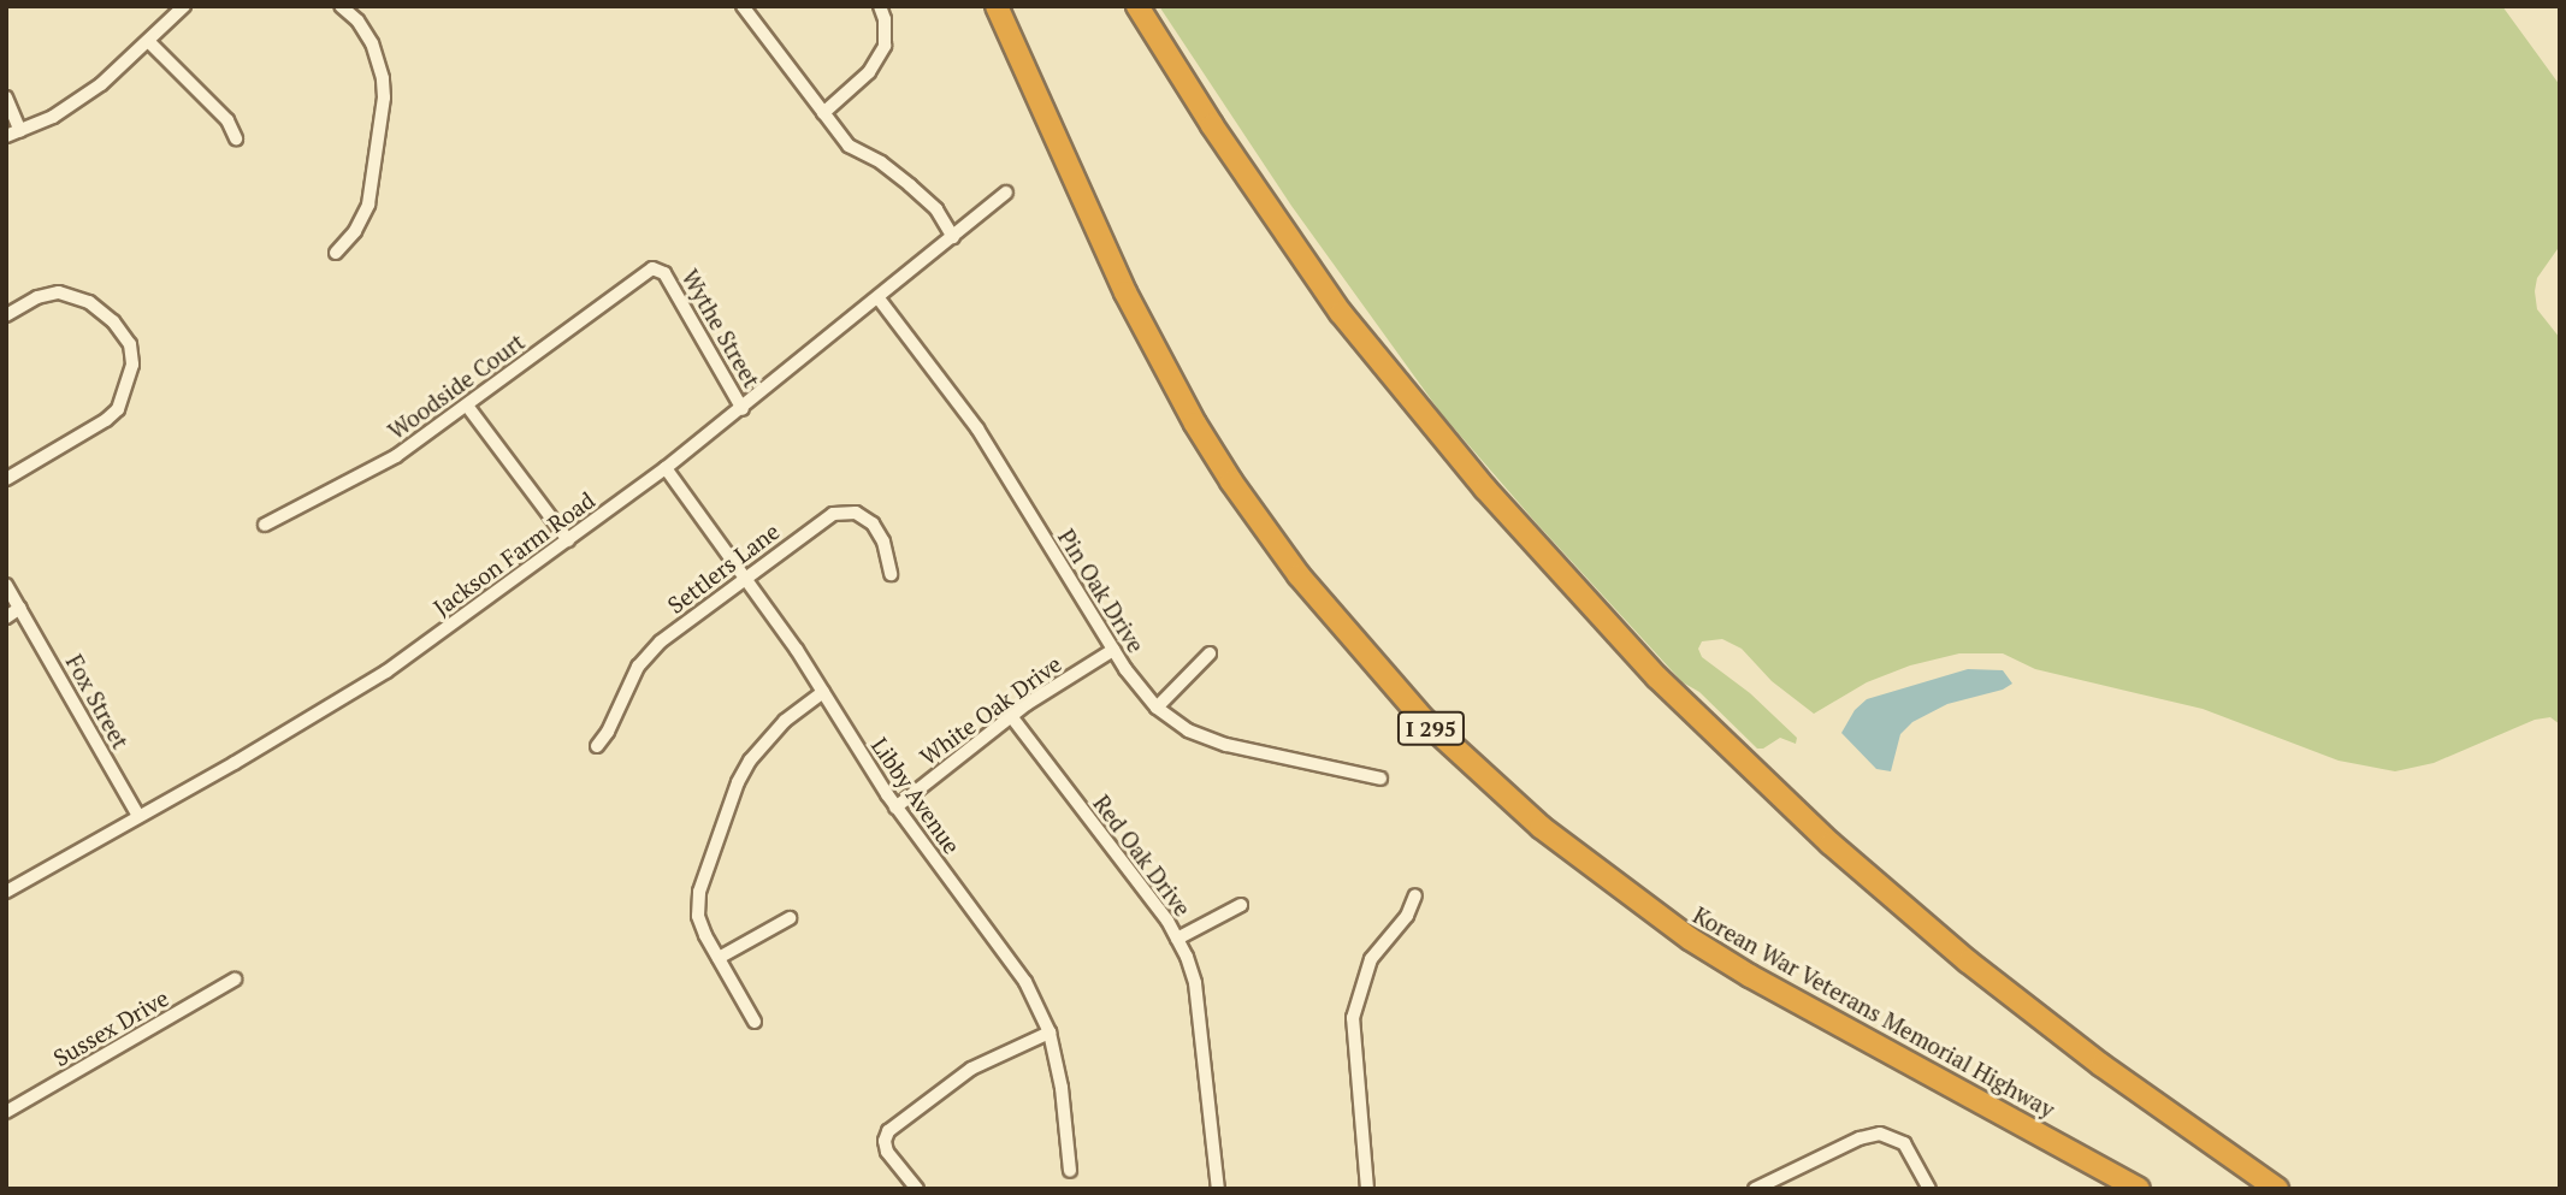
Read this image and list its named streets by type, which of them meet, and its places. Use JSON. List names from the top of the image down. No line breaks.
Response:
{"streets":{"highway":["I 295","Korean War Veterans Memorial Highway"],"street":["Wythe Street","Woodside Court","Jackson Farm Road","Settlers Lane","Pin Oak Drive","Fox Street","White Oak Drive","Libby Avenue","Red Oak Drive","Sussex Drive"]},"crossings":[["Wythe Street","Woodside Court"],["Wythe Street","Jackson Farm Road"],["Jackson Farm Road","Pin Oak Drive"],["Jackson Farm Road","Fox Street"],["Jackson Farm Road","Libby Avenue"],["Settlers Lane","Libby Avenue"],["Pin Oak Drive","White Oak Drive"],["White Oak Drive","Libby Avenue"],["White Oak Drive","Red Oak Drive"]]}
